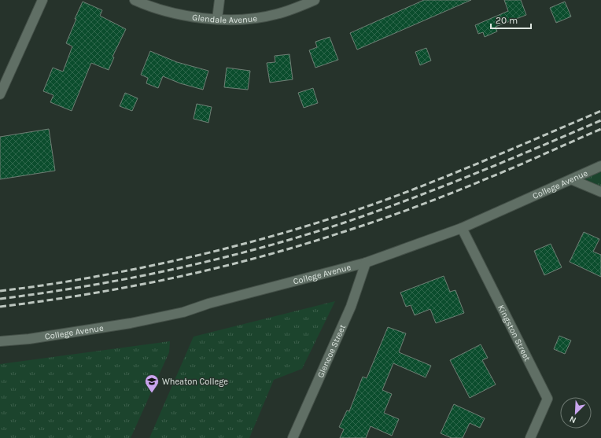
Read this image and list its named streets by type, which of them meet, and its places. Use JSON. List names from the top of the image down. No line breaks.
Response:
{"streets":{"street":["Glendale Avenue","College Avenue","Kingston Street","Glencoe Street"]},"crossings":[["College Avenue","Kingston Street"],["College Avenue","Glencoe Street"]],"places":{"school or university":["Wheaton College"]},"scale_bar":"20 m","north":"bottom left"}
